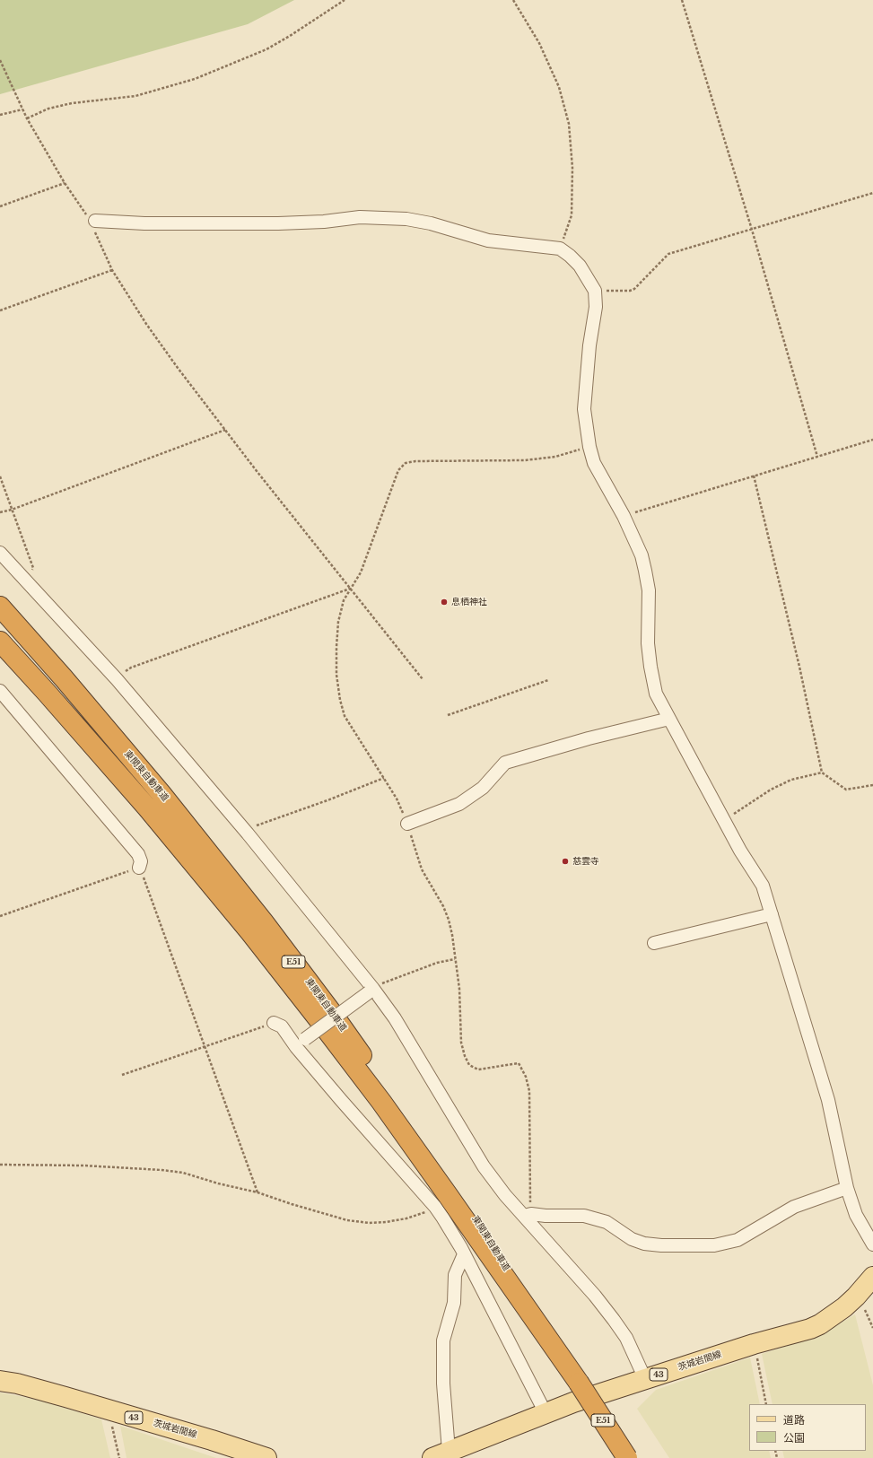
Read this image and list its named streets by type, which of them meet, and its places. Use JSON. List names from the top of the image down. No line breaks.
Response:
{"streets":{"highway":["東関東自動車道","E51"],"main road":["茨城岩間線","43"]},"places":["息栖神社","慈雲寺"],"legend":["道路","公園"]}
